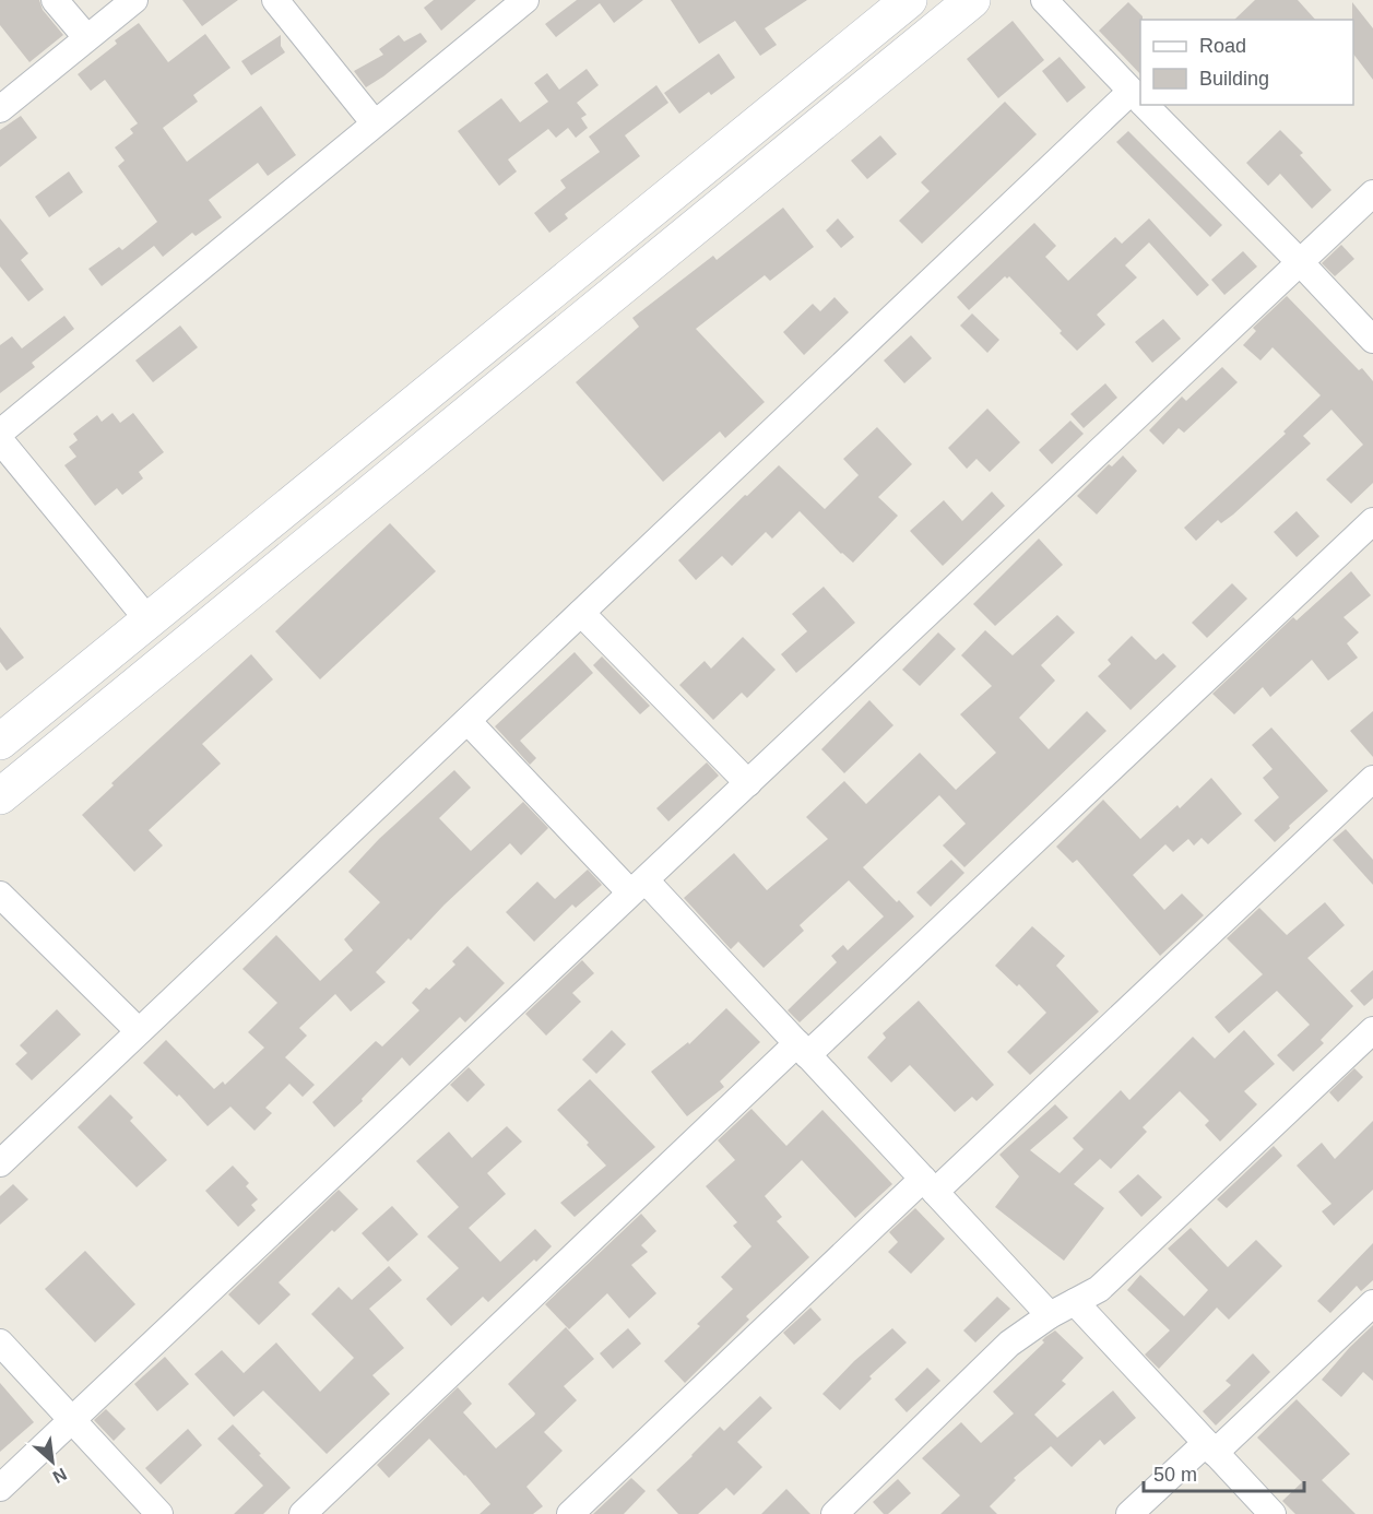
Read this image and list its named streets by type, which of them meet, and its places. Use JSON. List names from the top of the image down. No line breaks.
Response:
{"legend":["Road","Building"],"scale_bar":"50 m","north":"bottom right"}
